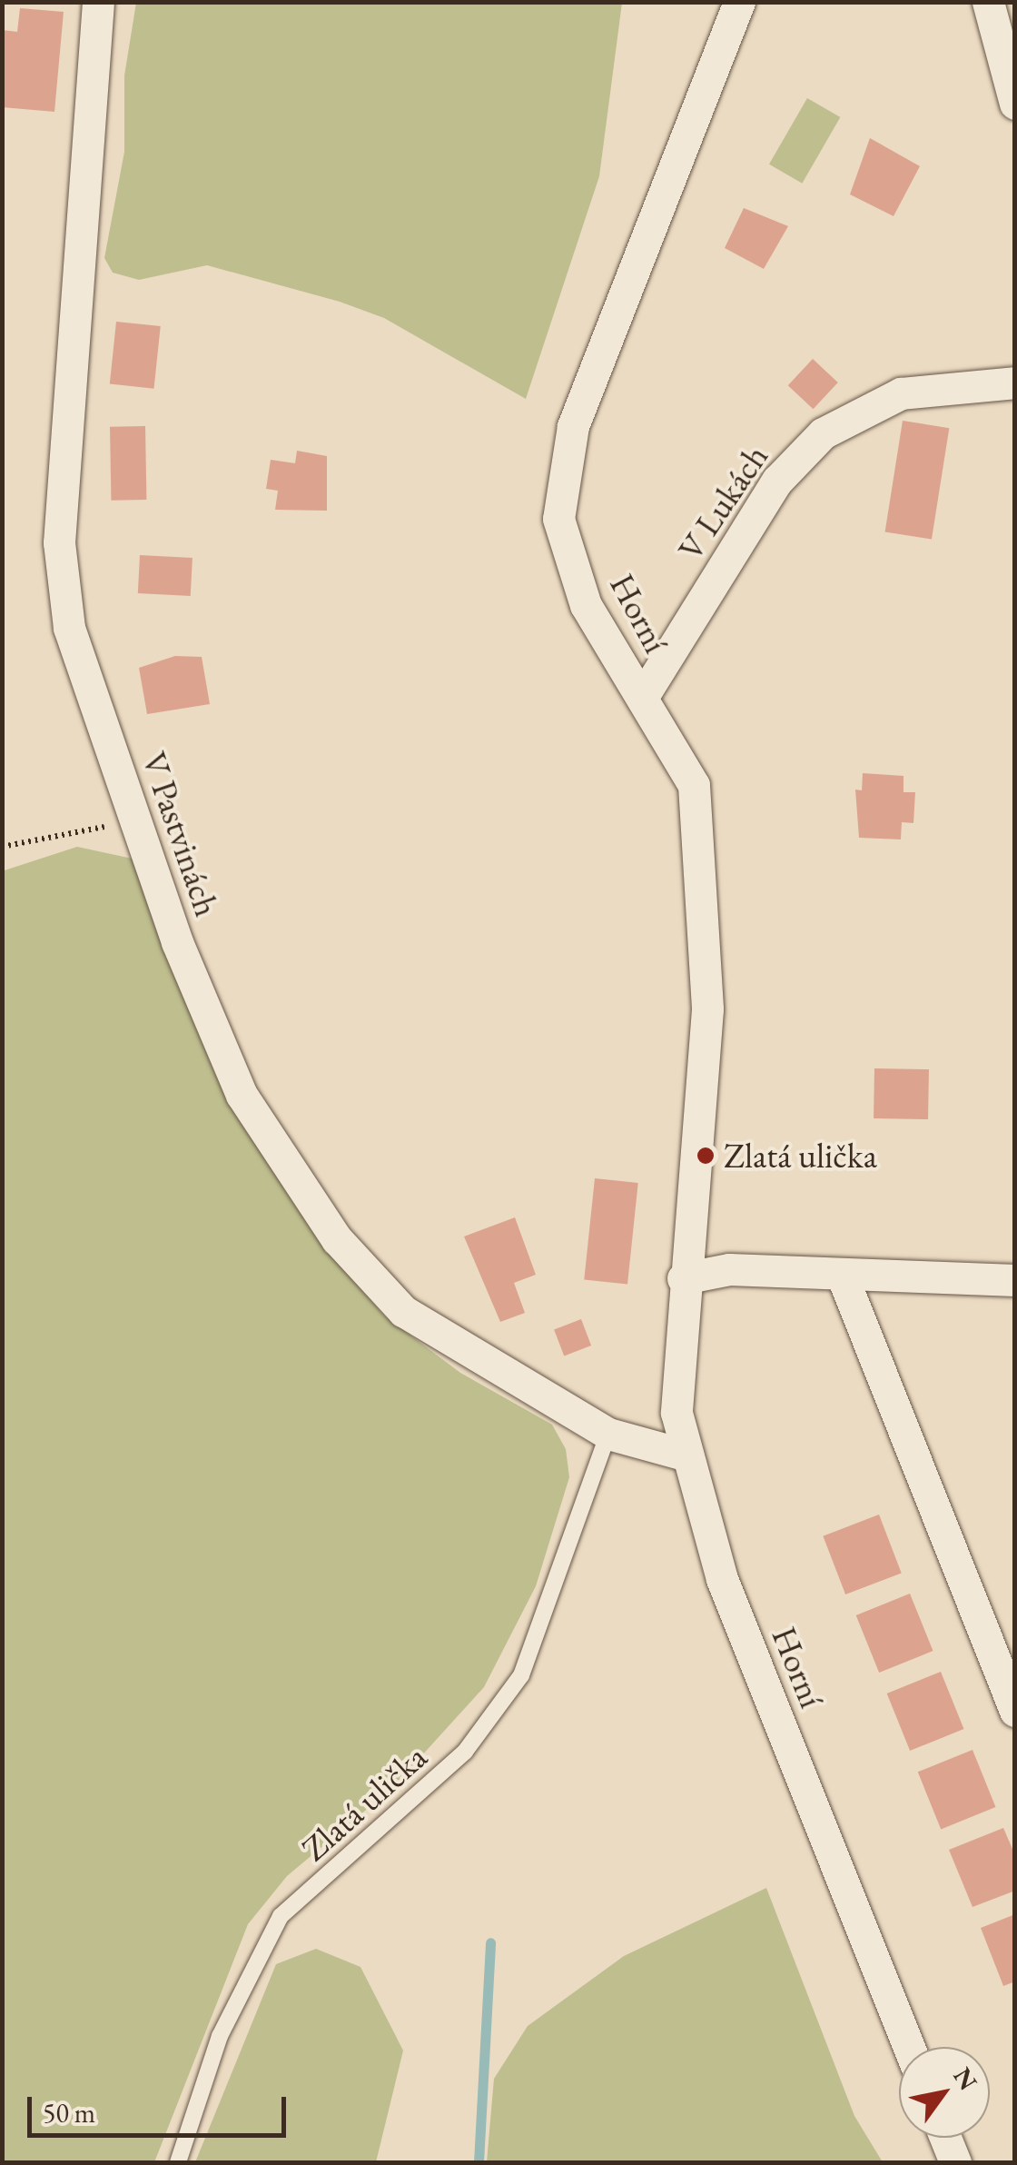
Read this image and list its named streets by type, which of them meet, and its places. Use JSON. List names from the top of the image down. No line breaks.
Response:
{"streets":{"street":["V Lukách","Horní","V Pastvinách"],"lane":["Zlatá ulička"]},"crossings":[["V Lukách","Horní"],["Horní","V Pastvinách"],["V Pastvinách","Zlatá ulička"]],"places":["Zlatá ulička"],"scale_bar":"50 m","north":"top right"}
